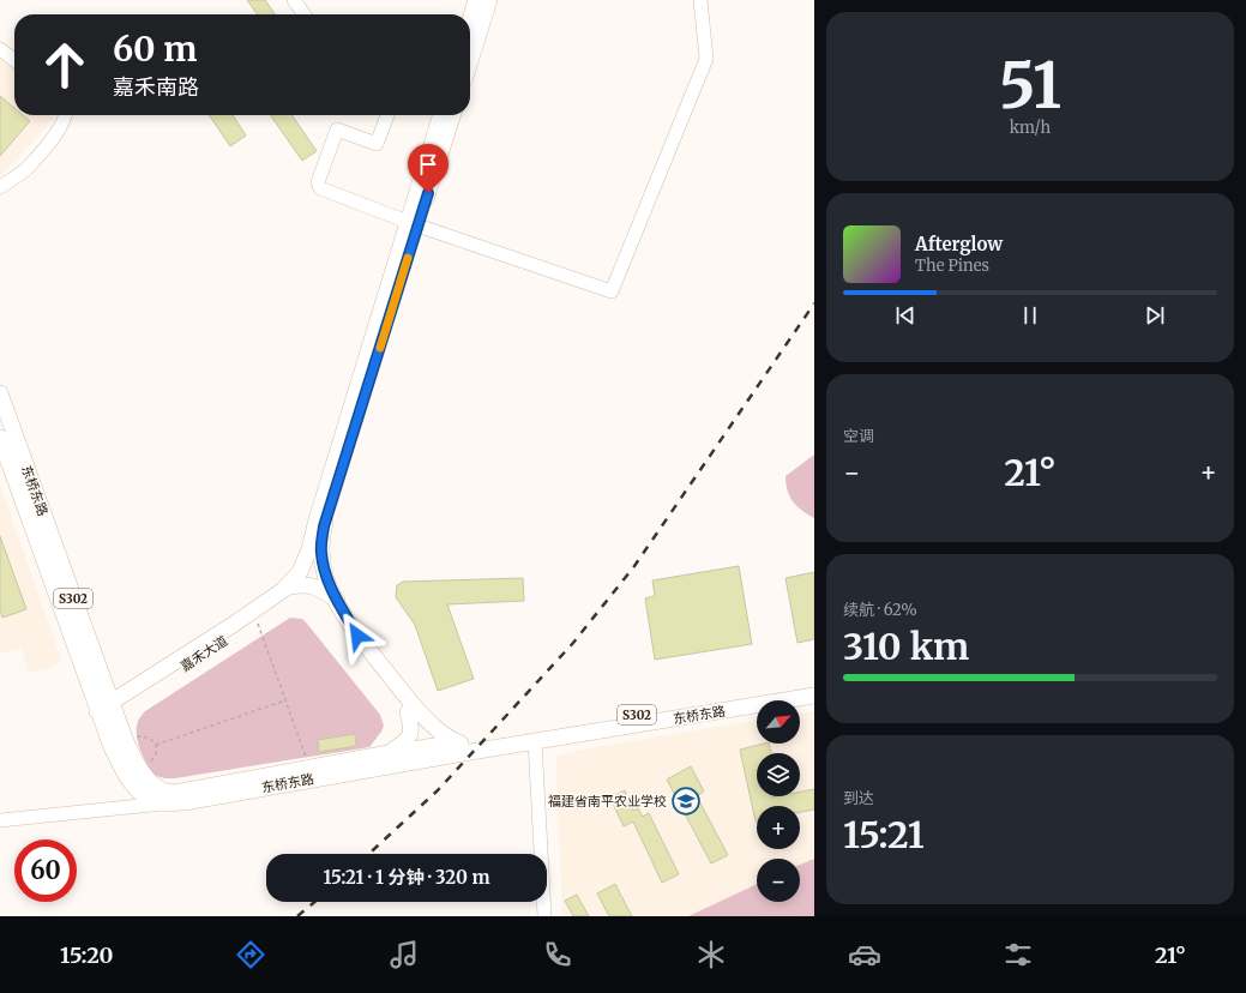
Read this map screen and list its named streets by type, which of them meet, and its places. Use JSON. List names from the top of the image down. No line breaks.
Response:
{"streets":{"main road":["东桥东路","S302","嘉禾大道"]},"crossings":[["东桥东路","嘉禾大道"]],"places":{"school or university":["福建省南平农业学校"]},"north":"top right","page":{"tile":[["51","km/h"],"空调",["续航 · 62%","310 km"],["到达","15:21"]],"turn":["60 m","嘉禾南路"],"song":["Afterglow","The Pines"],"heat":["−","21°","+"],"map_buttons":["+","−"],"limit":"60","trip":"15:21 · 1 分钟 · 320 m","tabs":["15:20","21°"]}}
